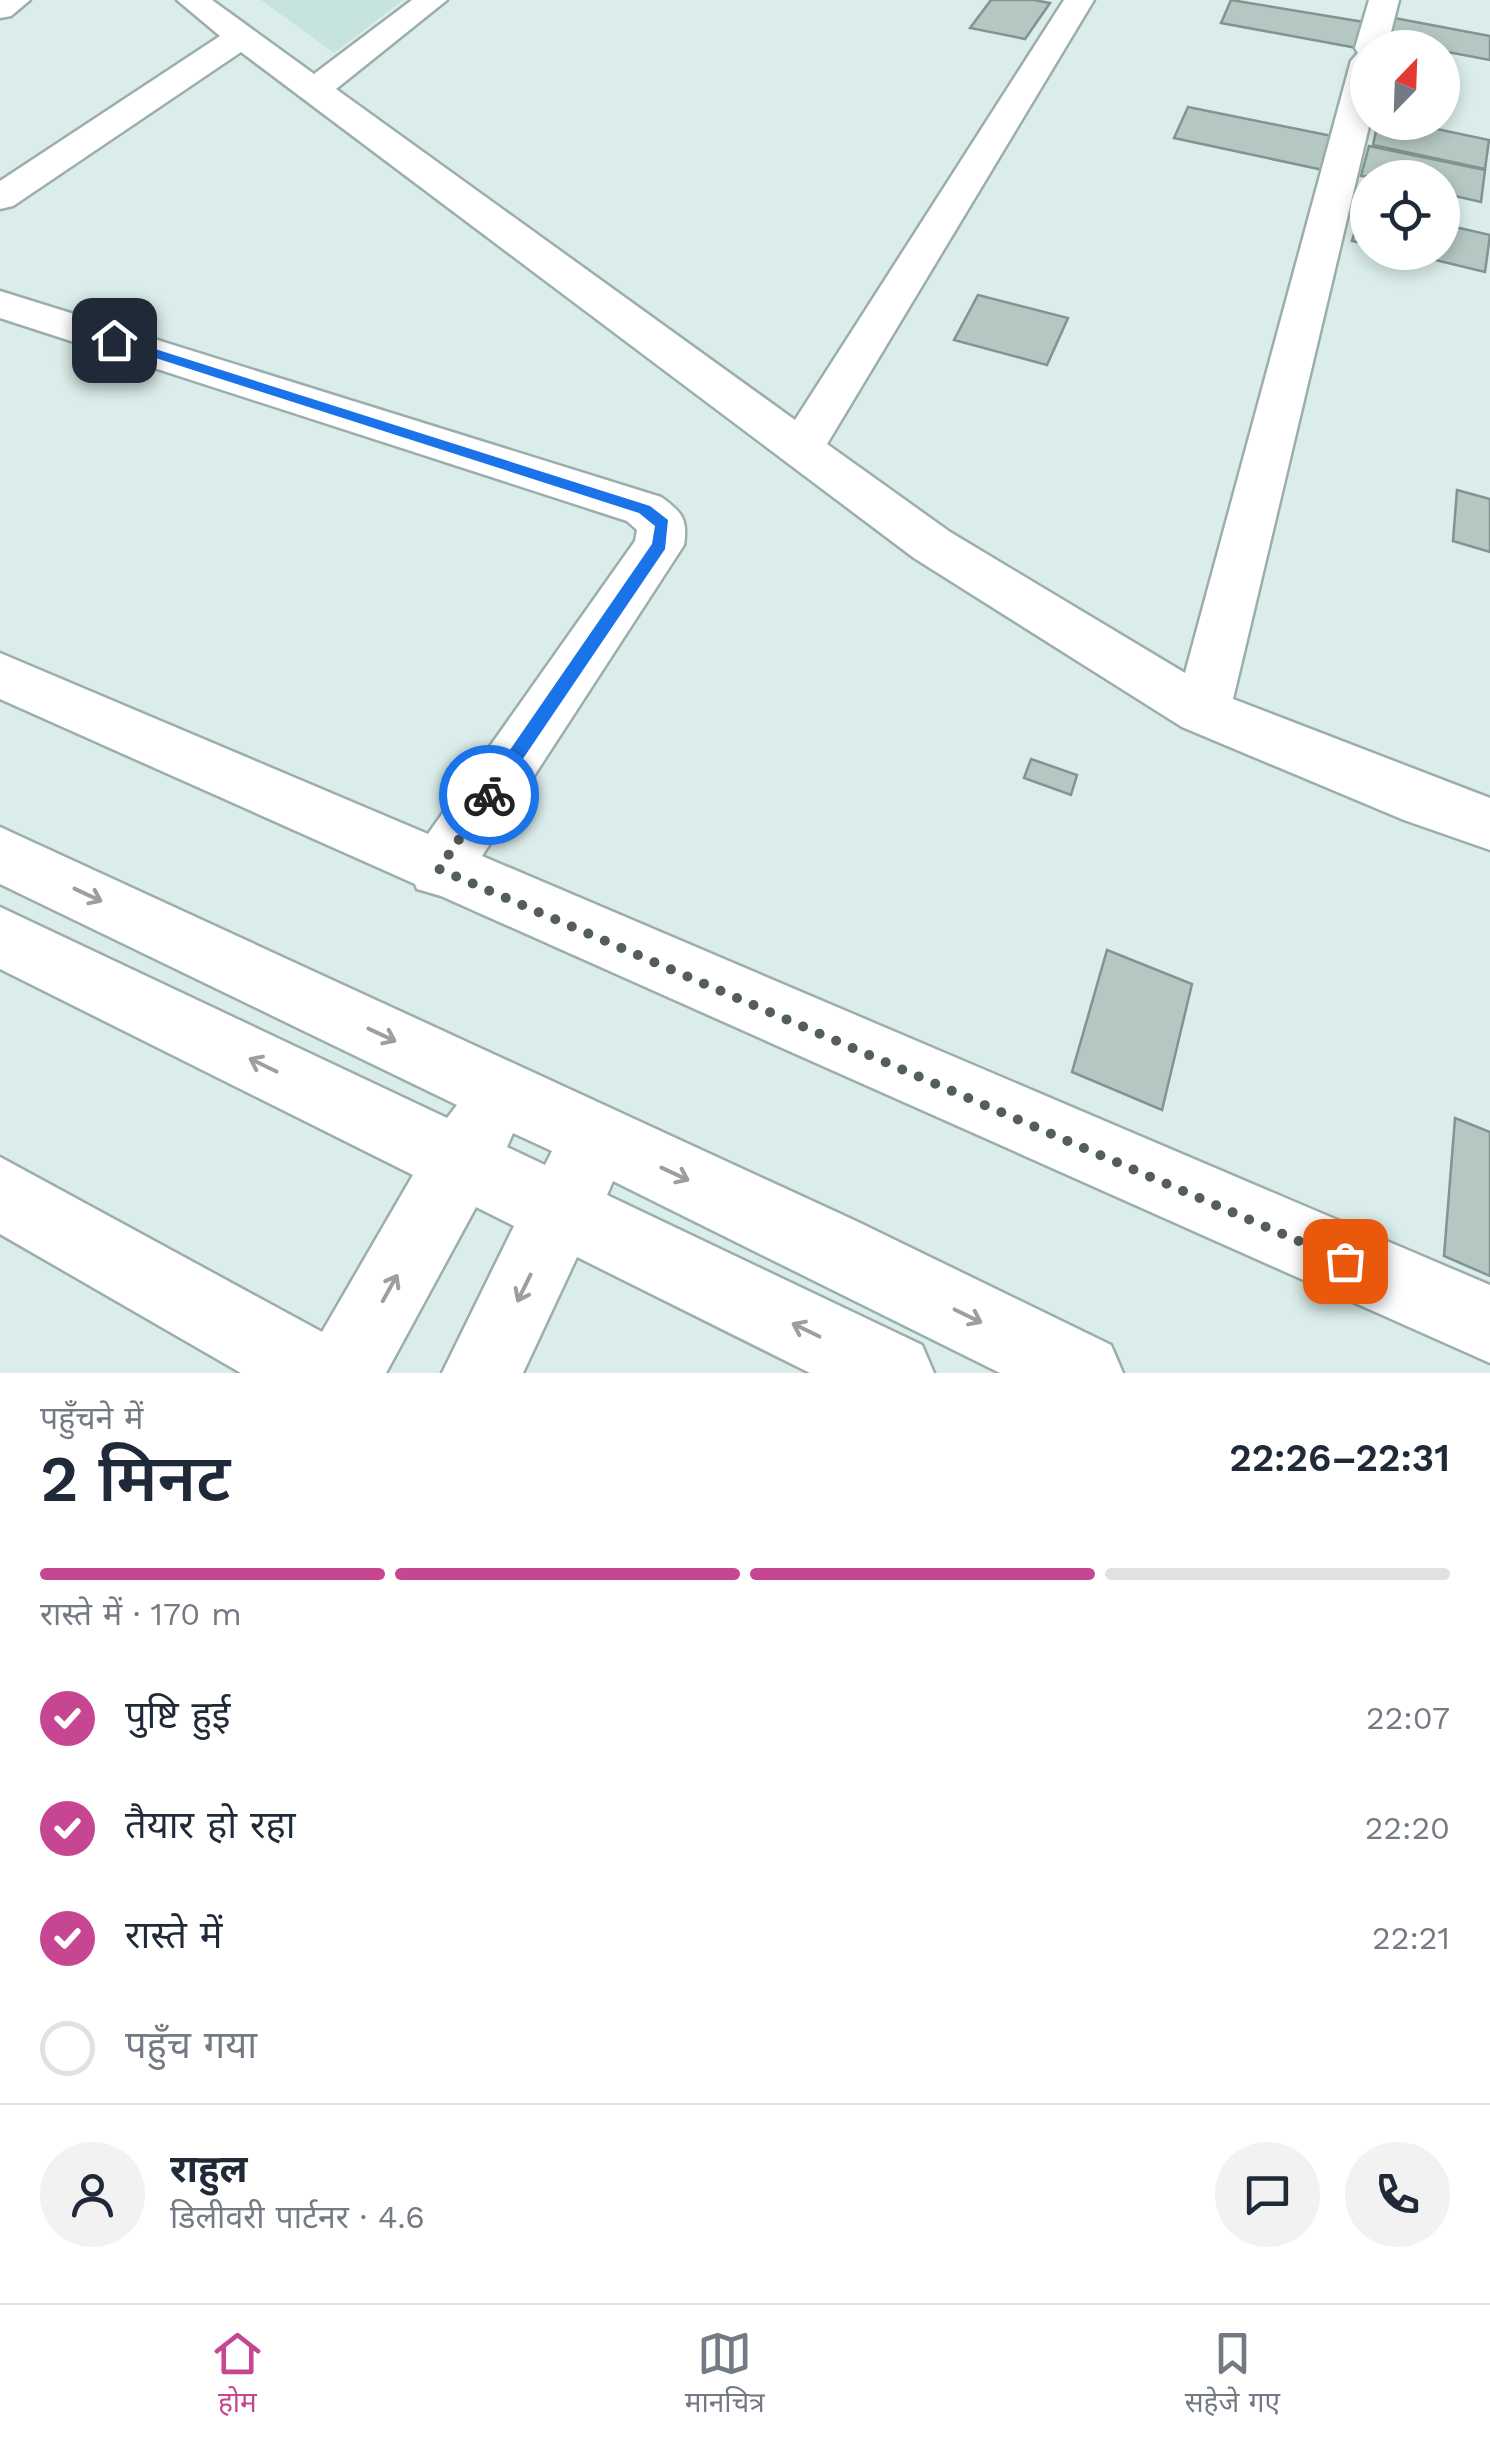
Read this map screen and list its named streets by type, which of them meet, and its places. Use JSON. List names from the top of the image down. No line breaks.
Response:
{"north":"top right","page":{"heading":["2 मिनट","पहुँचने में","22:26–22:31"],"panel":["राहुल","डिलीवरी पार्टनर · 4.6"],"bar":"रास्ते में · 170 m","list":[["पुष्टि हुई","22:07"],["तैयार हो रहा","22:20"],["रास्ते में","22:21"],"पहुँच गया"],"tabs":["होम","मानचित्र","सहेजे गए"]}}
